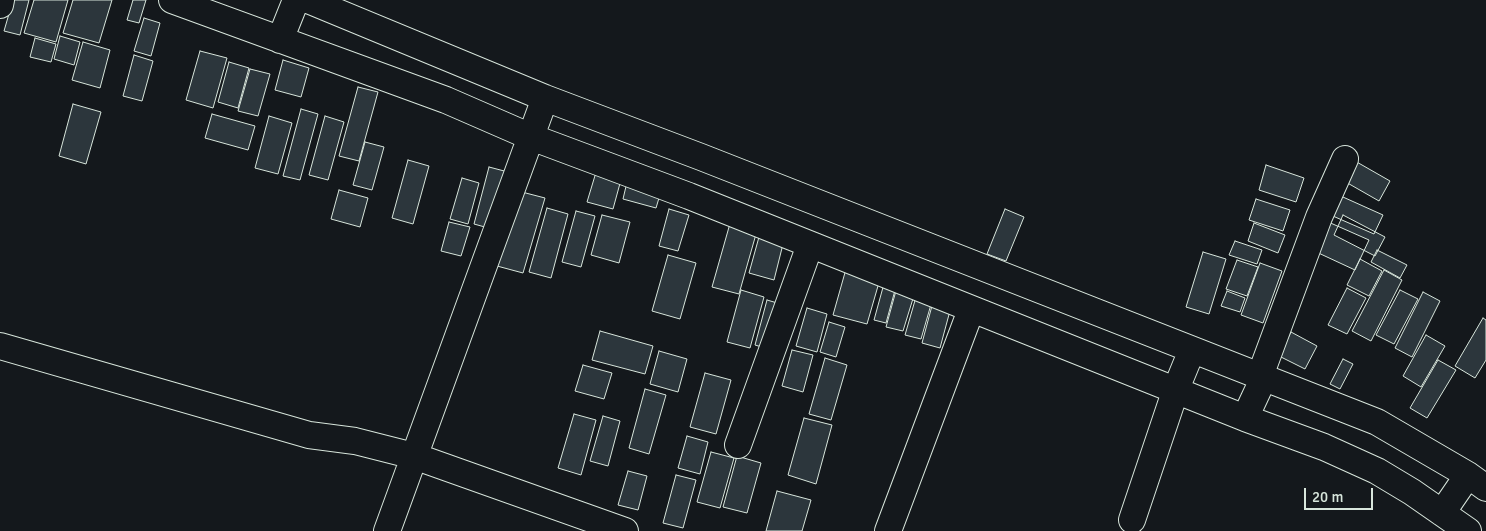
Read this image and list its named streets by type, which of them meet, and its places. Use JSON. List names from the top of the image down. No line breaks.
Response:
{"scale_bar":"20 m"}
